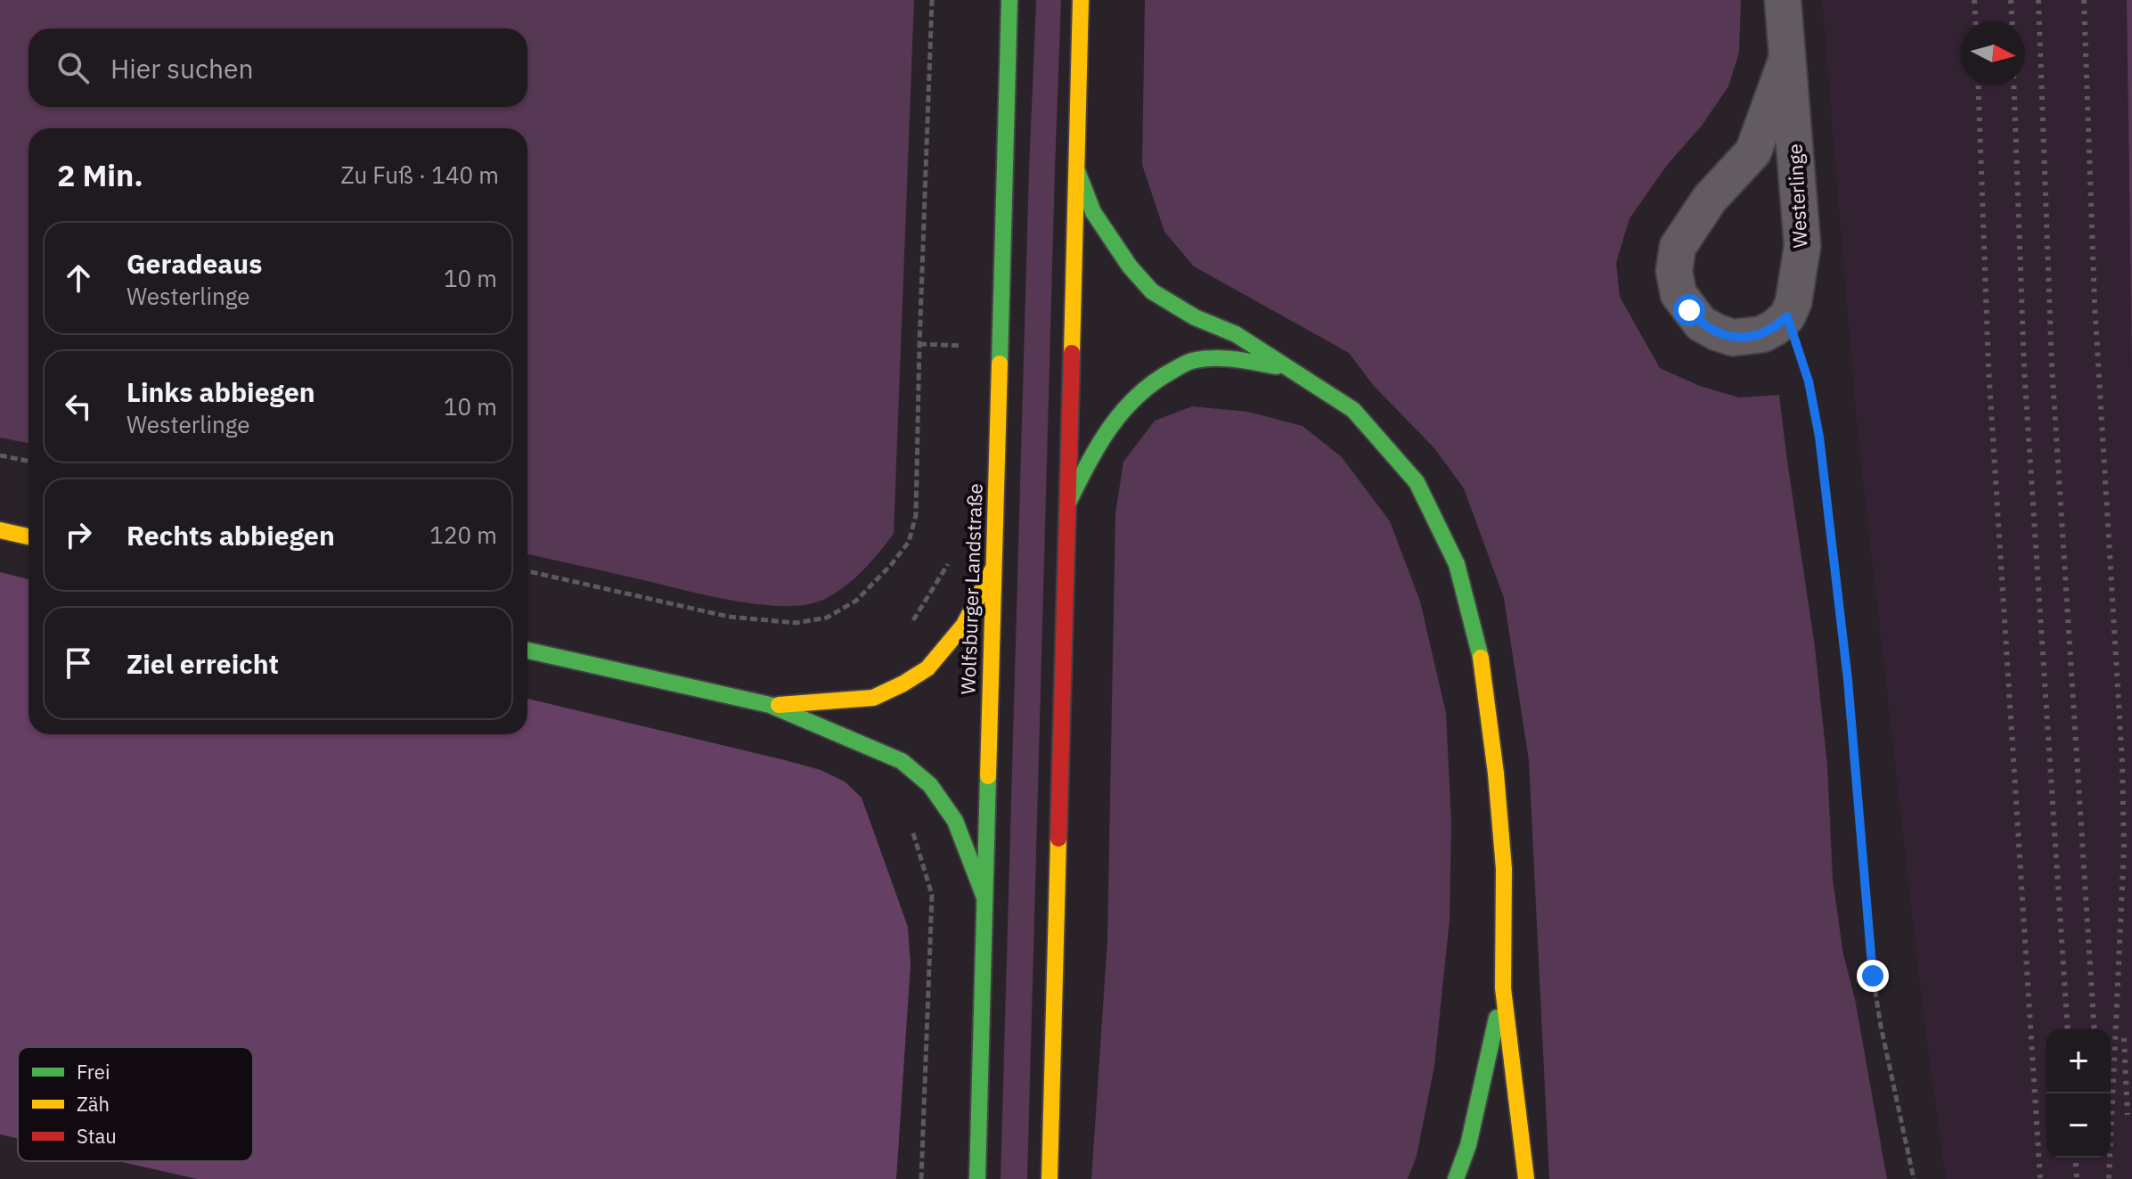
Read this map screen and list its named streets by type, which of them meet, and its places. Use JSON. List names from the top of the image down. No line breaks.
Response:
{"streets":{"main road":["Wolfsburger Landstraße"],"street":["Westerlinge"]},"legend":["Frei","Zäh","Stau"],"north":"right","page":{"search":"Hier suchen","heading":["2 Min.","Zu Fuß · 140 m"],"list":[["Geradeaus","Westerlinge","10 m"],["Links abbiegen","Westerlinge","10 m"],["Rechts abbiegen","120 m"],"Ziel erreicht"],"map_buttons":["+","−"]}}
